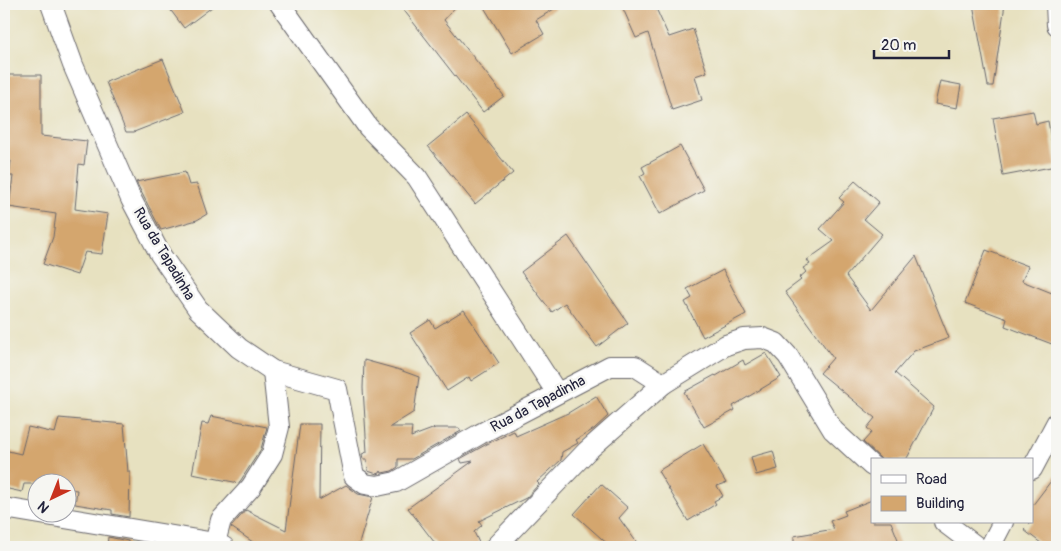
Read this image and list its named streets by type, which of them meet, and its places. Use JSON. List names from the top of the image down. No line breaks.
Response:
{"streets":{"street":["Rua da Tapadinha"]},"legend":["Road","Building"],"scale_bar":"20 m","north":"bottom left"}
